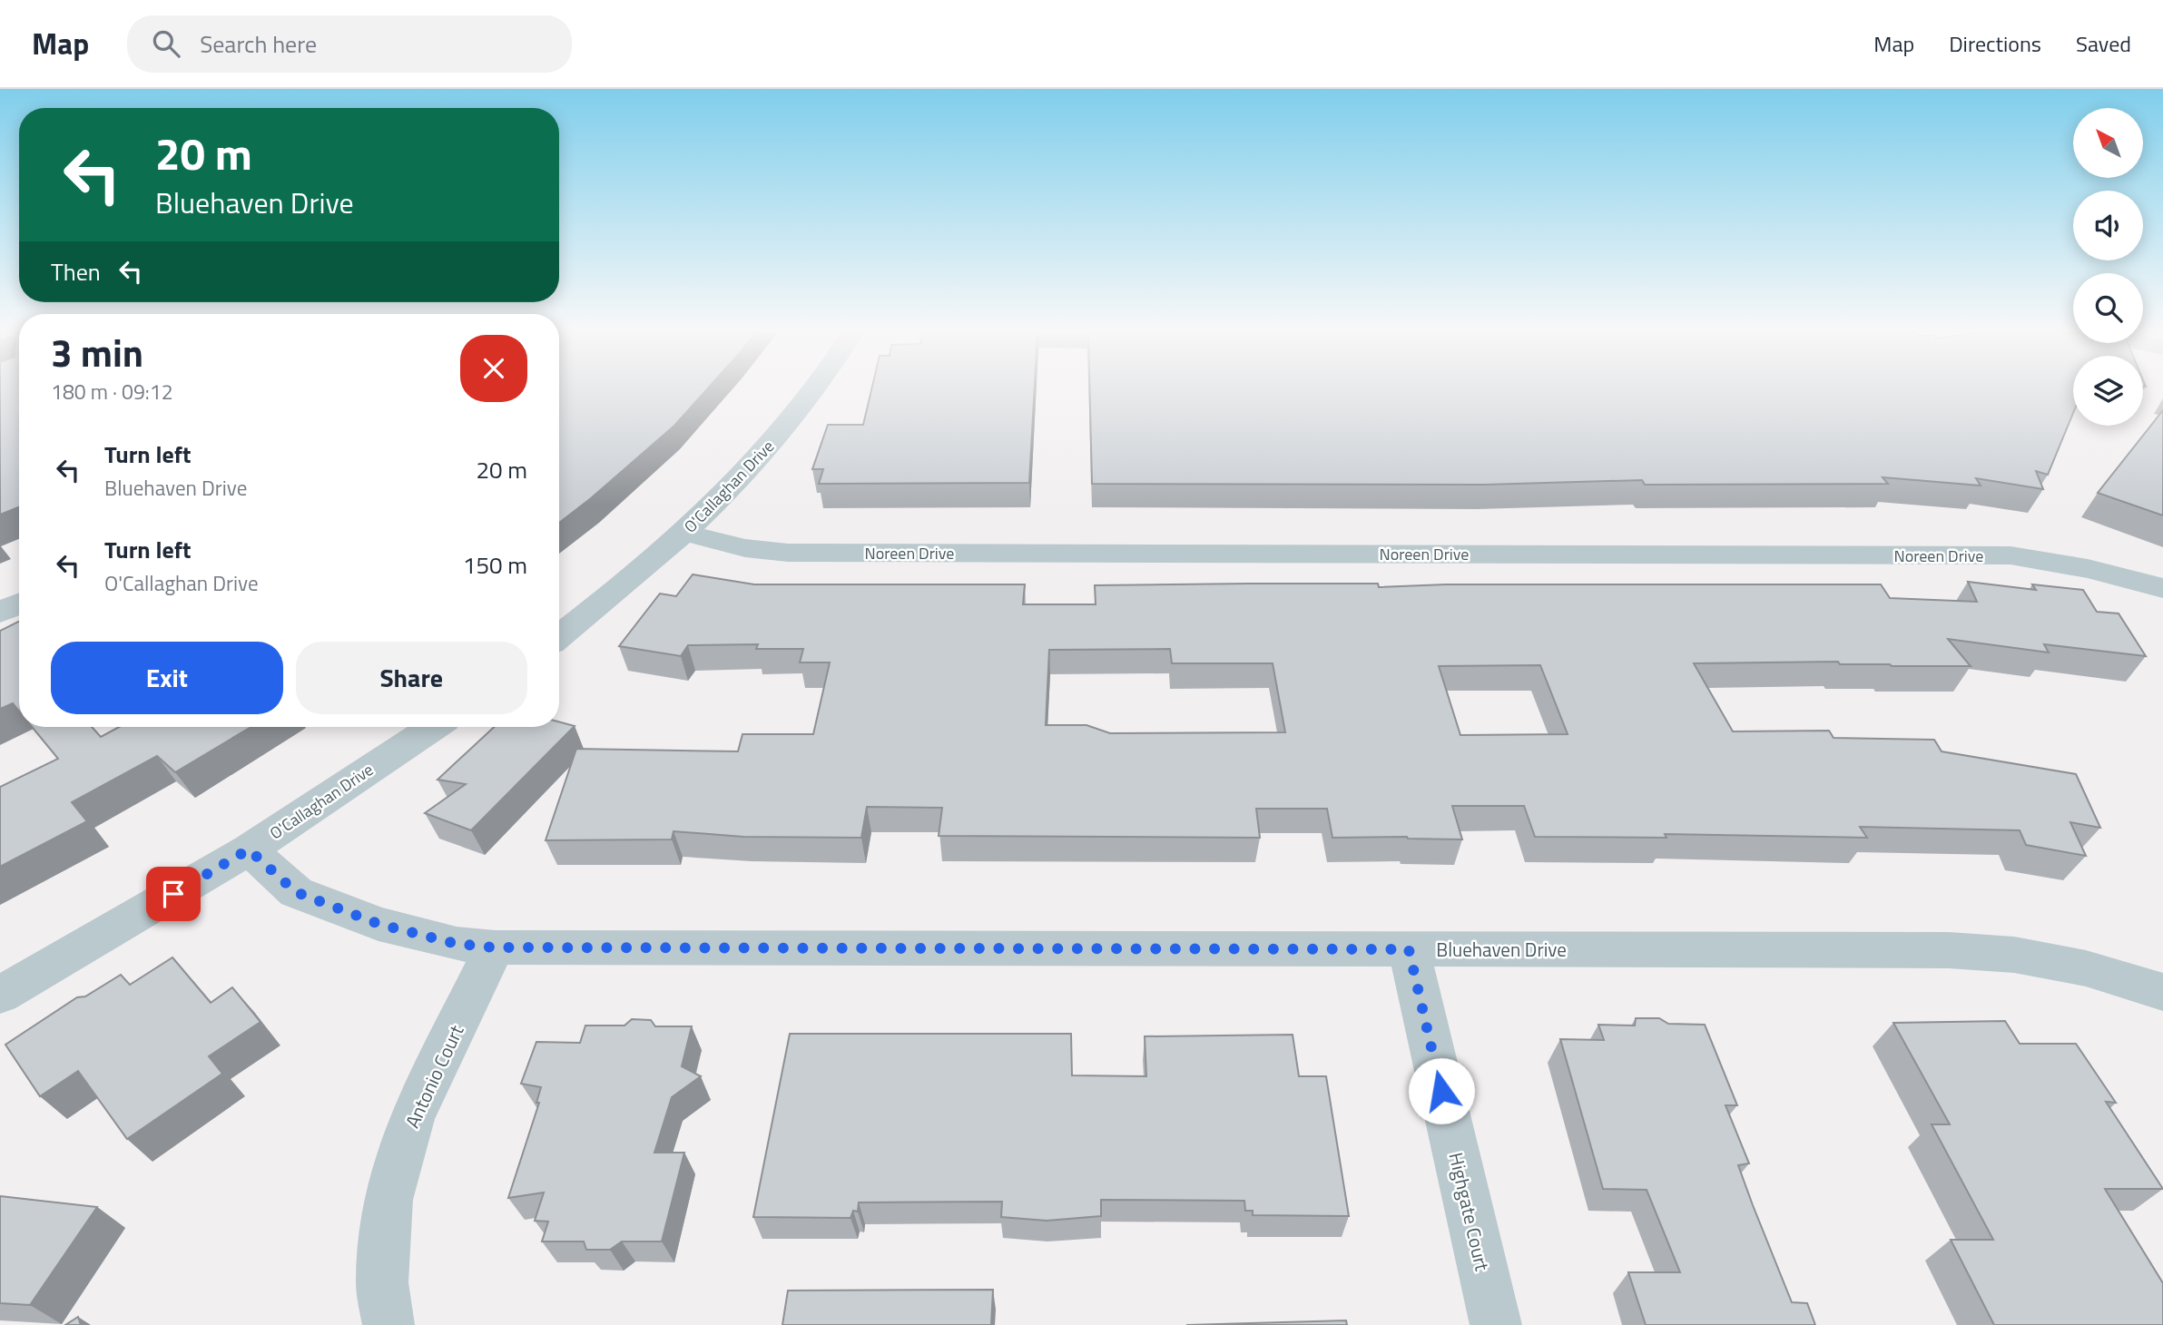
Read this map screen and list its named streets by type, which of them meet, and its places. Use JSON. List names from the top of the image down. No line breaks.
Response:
{"streets":{"street":["O'Callaghan Drive","Noreen Drive","Bluehaven Drive","Antonio Court","Highgate Court"]},"crossings":[["O'Callaghan Drive","Noreen Drive"],["O'Callaghan Drive","Bluehaven Drive"],["Bluehaven Drive","Antonio Court"],["Bluehaven Drive","Highgate Court"]],"north":"top left","page":{"header":"Map","search":"Search here","nav":["Map","Directions","Saved"],"turn":["20 m","Bluehaven Drive"],"then":"Then","heading":["3 min","180 m · 09:12"],"list":[{"name":"Turn left","note":"Bluehaven Drive","value":"20 m"},{"name":"Turn left","note":"O'Callaghan Drive","value":"150 m"}],"buttons":["Exit","Share"]}}
